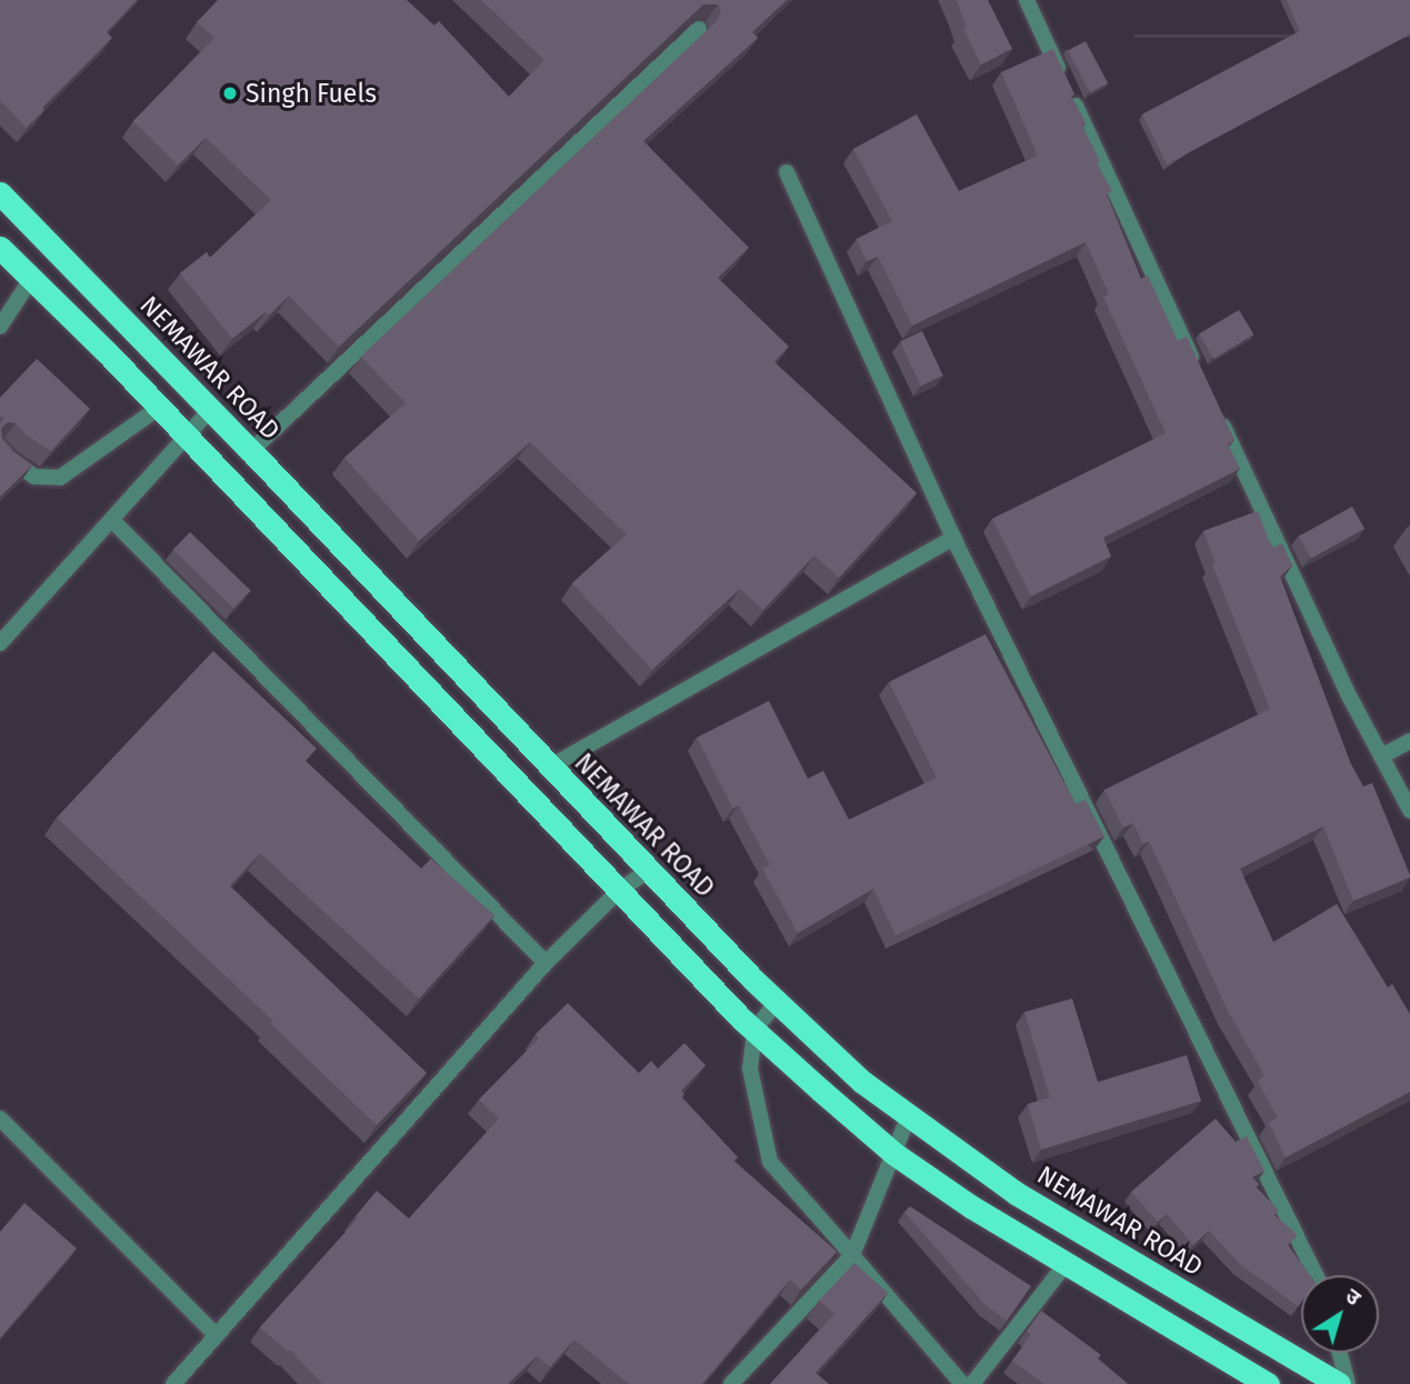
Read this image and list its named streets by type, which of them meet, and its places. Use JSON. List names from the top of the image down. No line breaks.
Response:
{"streets":{"highway":["NEMAWAR ROAD"]},"places":["Singh Fuels"],"north":"top right"}
